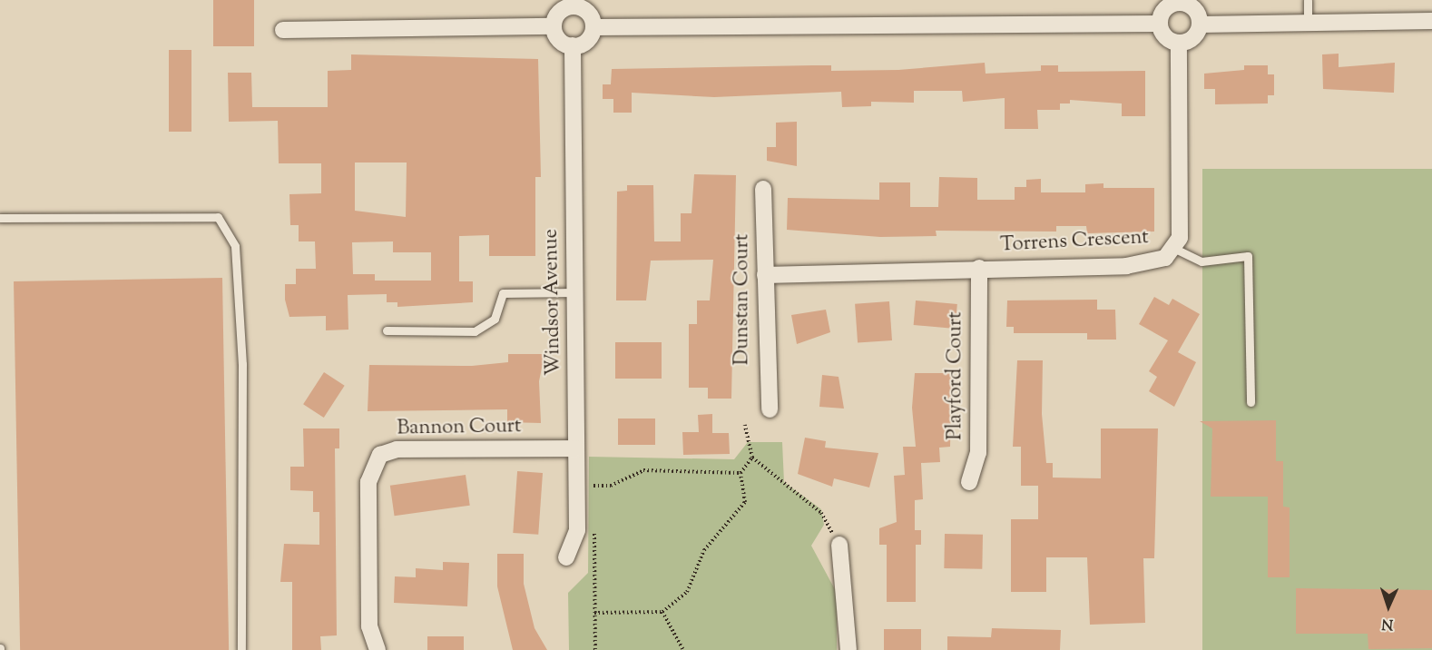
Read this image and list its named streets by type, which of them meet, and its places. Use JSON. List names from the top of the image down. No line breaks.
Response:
{"streets":{"street":["Torrens Crescent","Dunstan Court","Windsor Avenue","Playford Court","Bannon Court"]},"crossings":[["Torrens Crescent","Dunstan Court"],["Torrens Crescent","Playford Court"],["Windsor Avenue","Bannon Court"]],"north":"bottom"}
